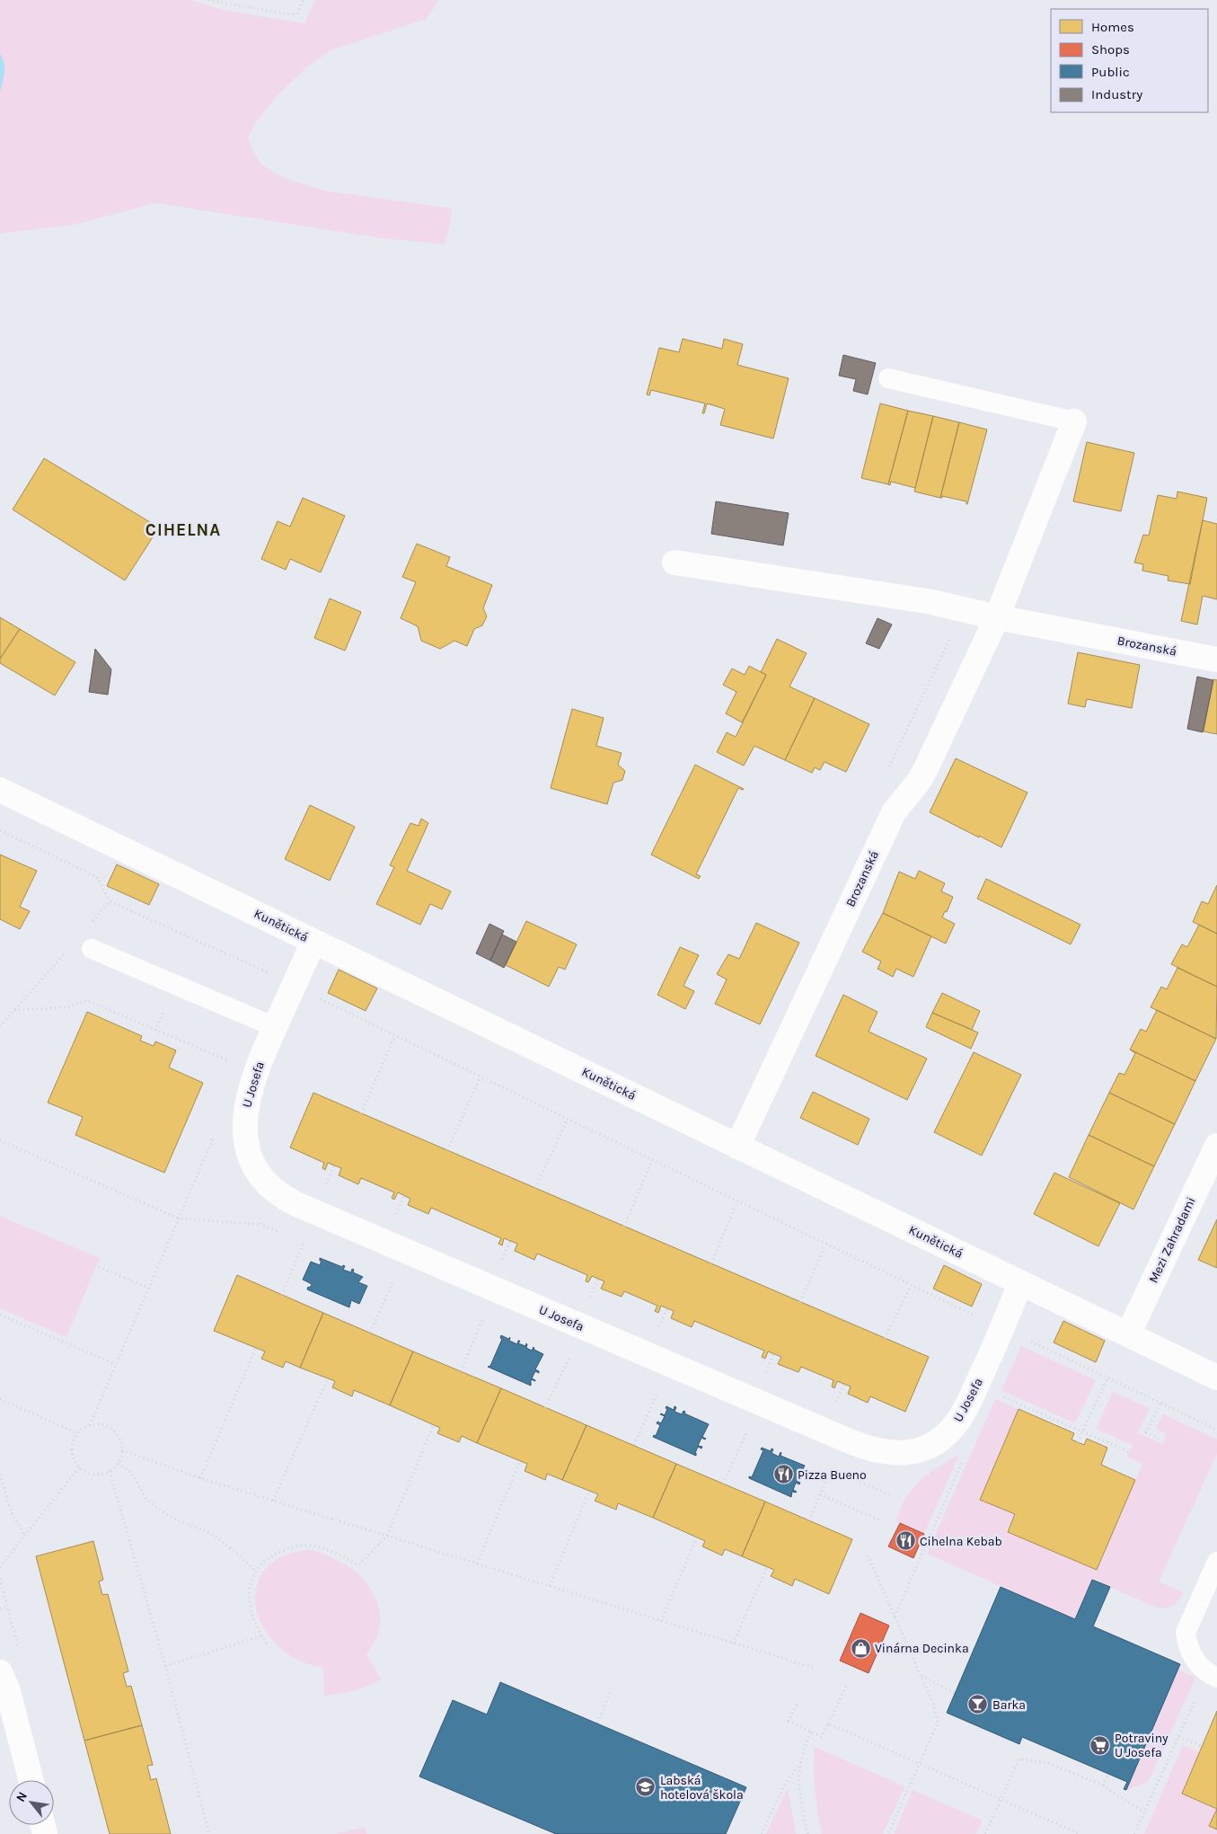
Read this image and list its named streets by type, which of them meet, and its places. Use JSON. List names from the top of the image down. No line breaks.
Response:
{"streets":{"street":["Brozanská","Kunětická","U Josefa","Mezi Zahradami"]},"crossings":[["Brozanská","Kunětická"],["Kunětická","U Josefa"],["Kunětická","Mezi Zahradami"]],"districts":["CIHELNA"],"places":{"restaurant":["Pizza Bueno","Cihelna Kebab"],"shop":["Vinárna Decinka"],"bar":["Barka"],"supermarket":["Potraviny U Josefa"],"school or university":["Labská hotelová škola"]},"legend":["Homes","Shops","Public","Industry"],"north":"top left"}
